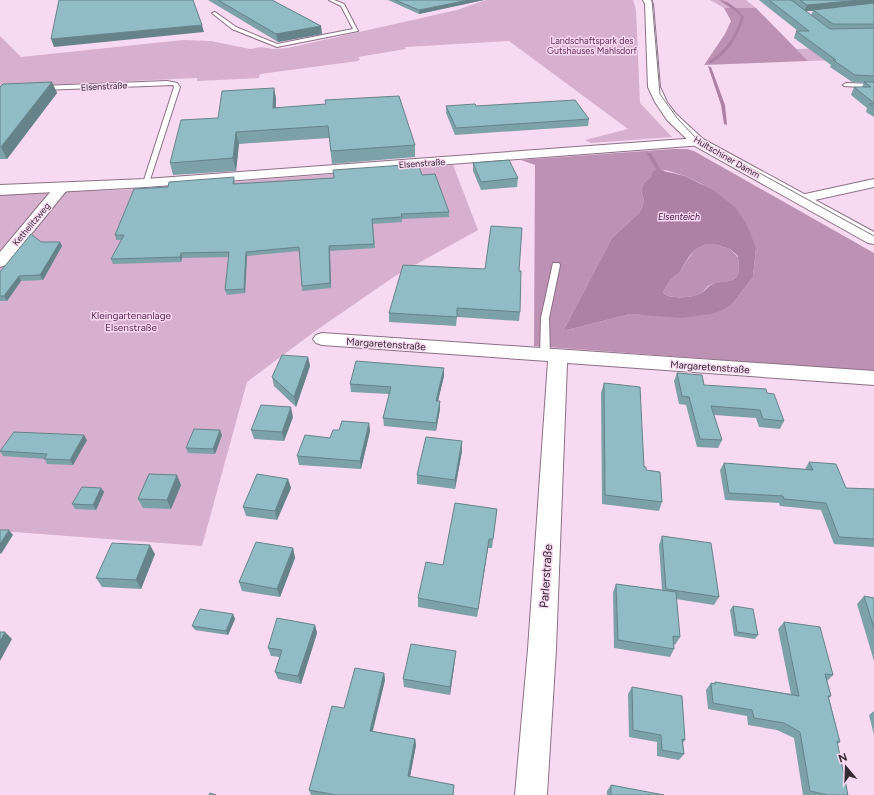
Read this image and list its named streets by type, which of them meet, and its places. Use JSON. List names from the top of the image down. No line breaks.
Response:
{"streets":{"main road":["Elsenstraße","Hultschiner Damm"],"street":["Kethelitzweg","Margaretenstraße","Parlerstraße"]},"crossings":[["Elsenstraße","Hultschiner Damm"],["Elsenstraße","Kethelitzweg"],["Margaretenstraße","Parlerstraße"]],"water":["Elsenteich"],"parks":["Landschaftspark des Gutshauses Mahlsdorf","Kleingartenanlage Elsenstraße"],"north":"top"}
